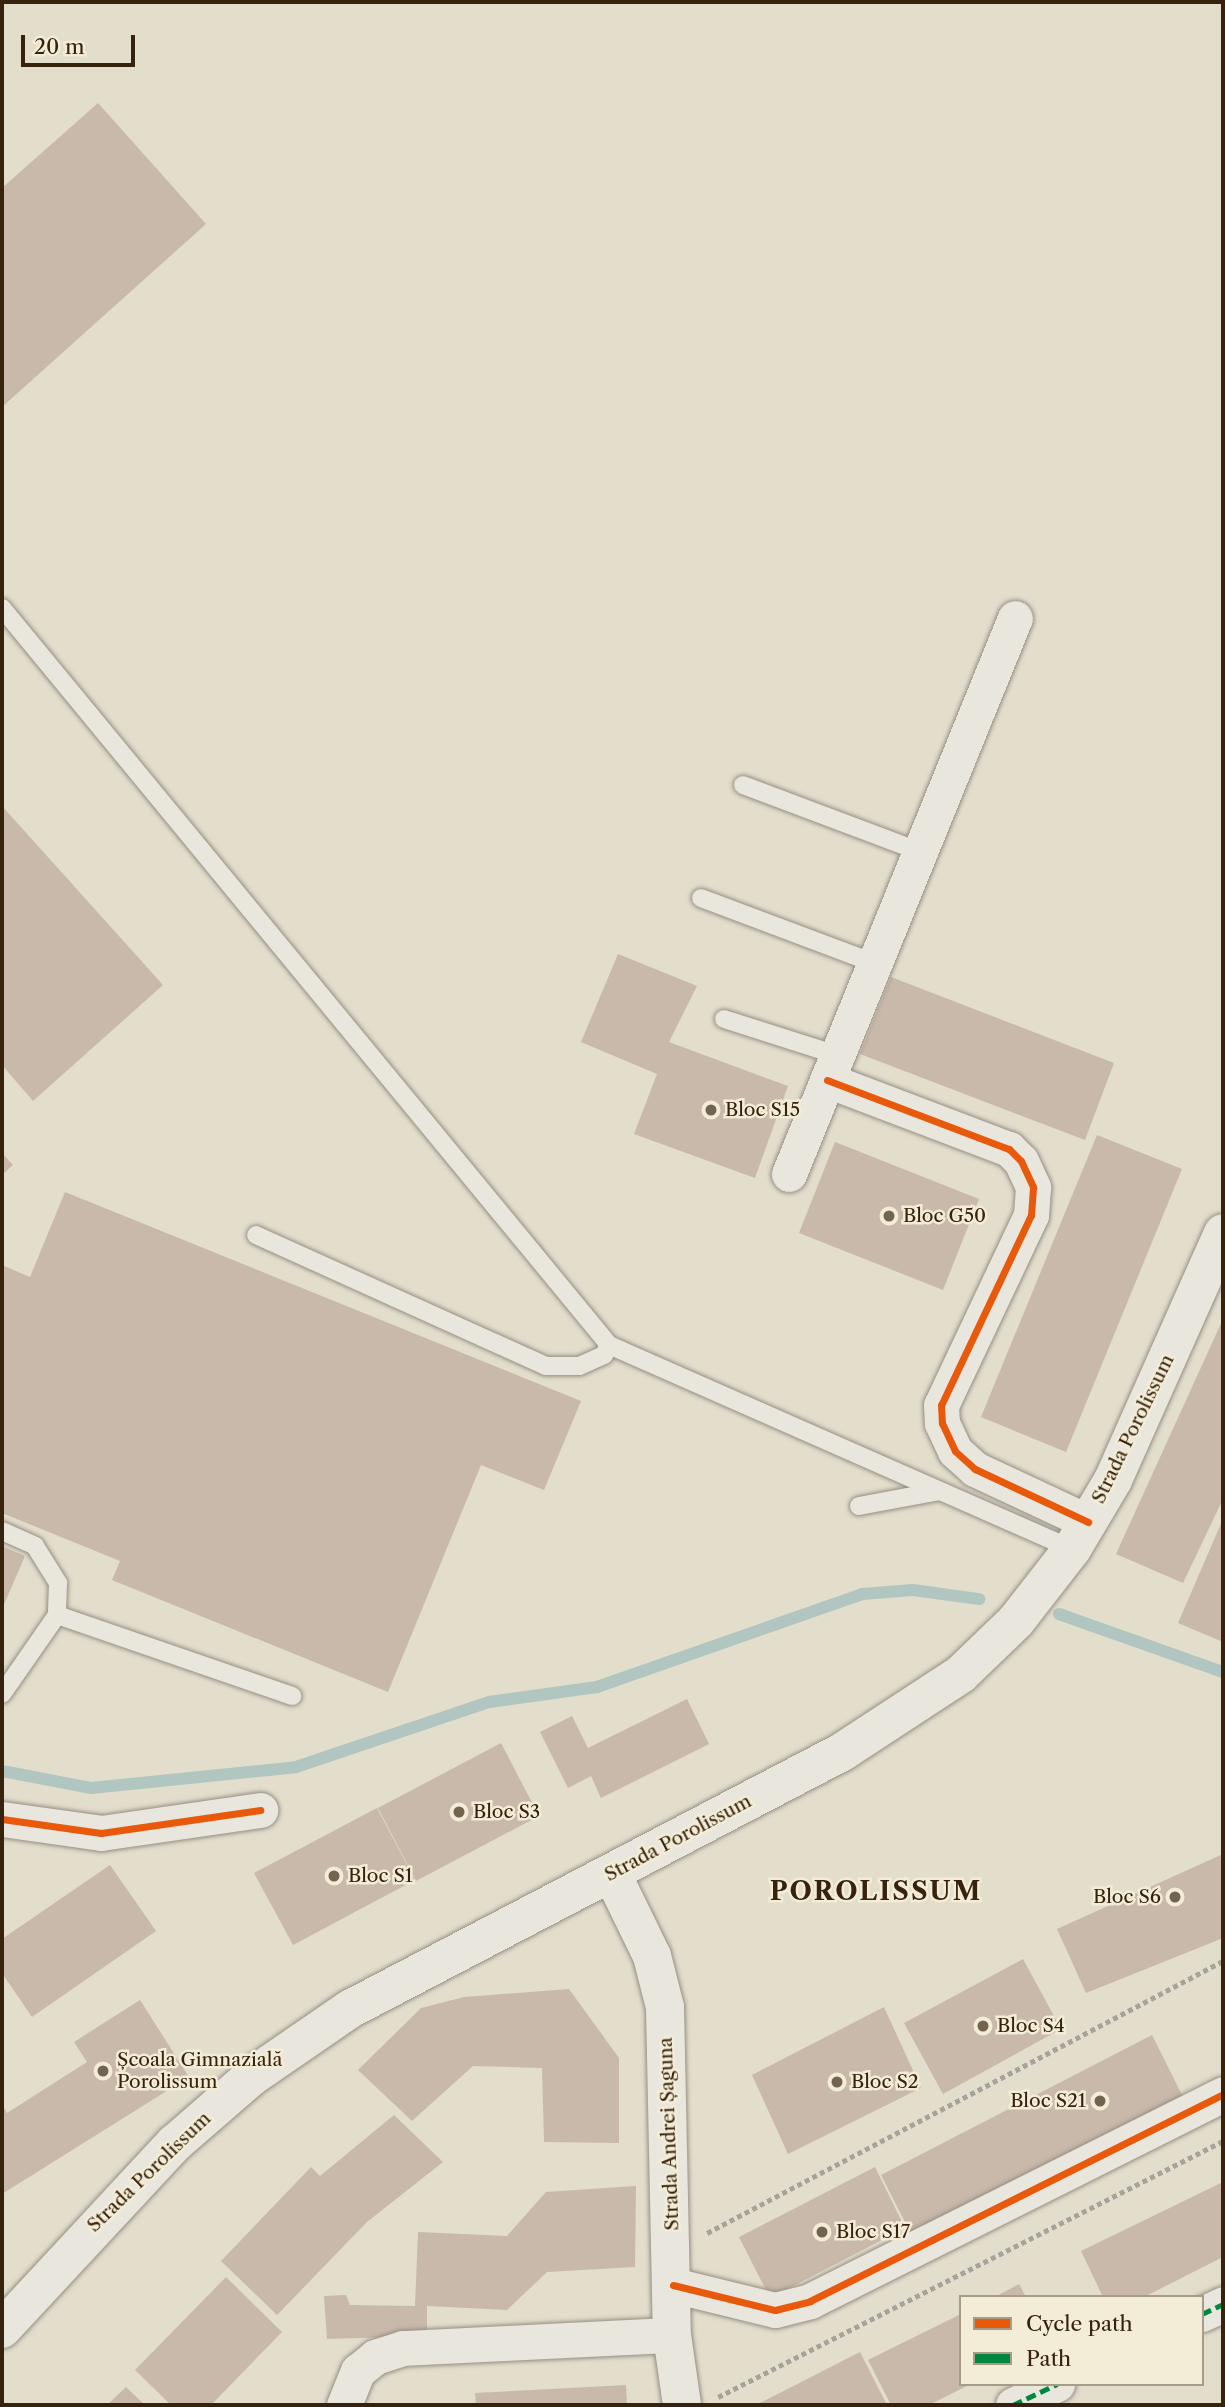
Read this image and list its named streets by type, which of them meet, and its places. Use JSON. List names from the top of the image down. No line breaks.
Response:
{"streets":{"main road":["Strada Porolissum","Strada Andrei Șaguna"]},"crossings":[["Strada Porolissum","Strada Andrei Șaguna"]],"districts":["POROLISSUM"],"places":["Bloc S15","Bloc G50","Bloc S3","Bloc S1","Bloc S6","Bloc S4","Școala Gimnazială Porolissum","Bloc S2","Bloc S21","Bloc S17"],"legend":["Cycle path","Path"],"scale_bar":"20 m"}
